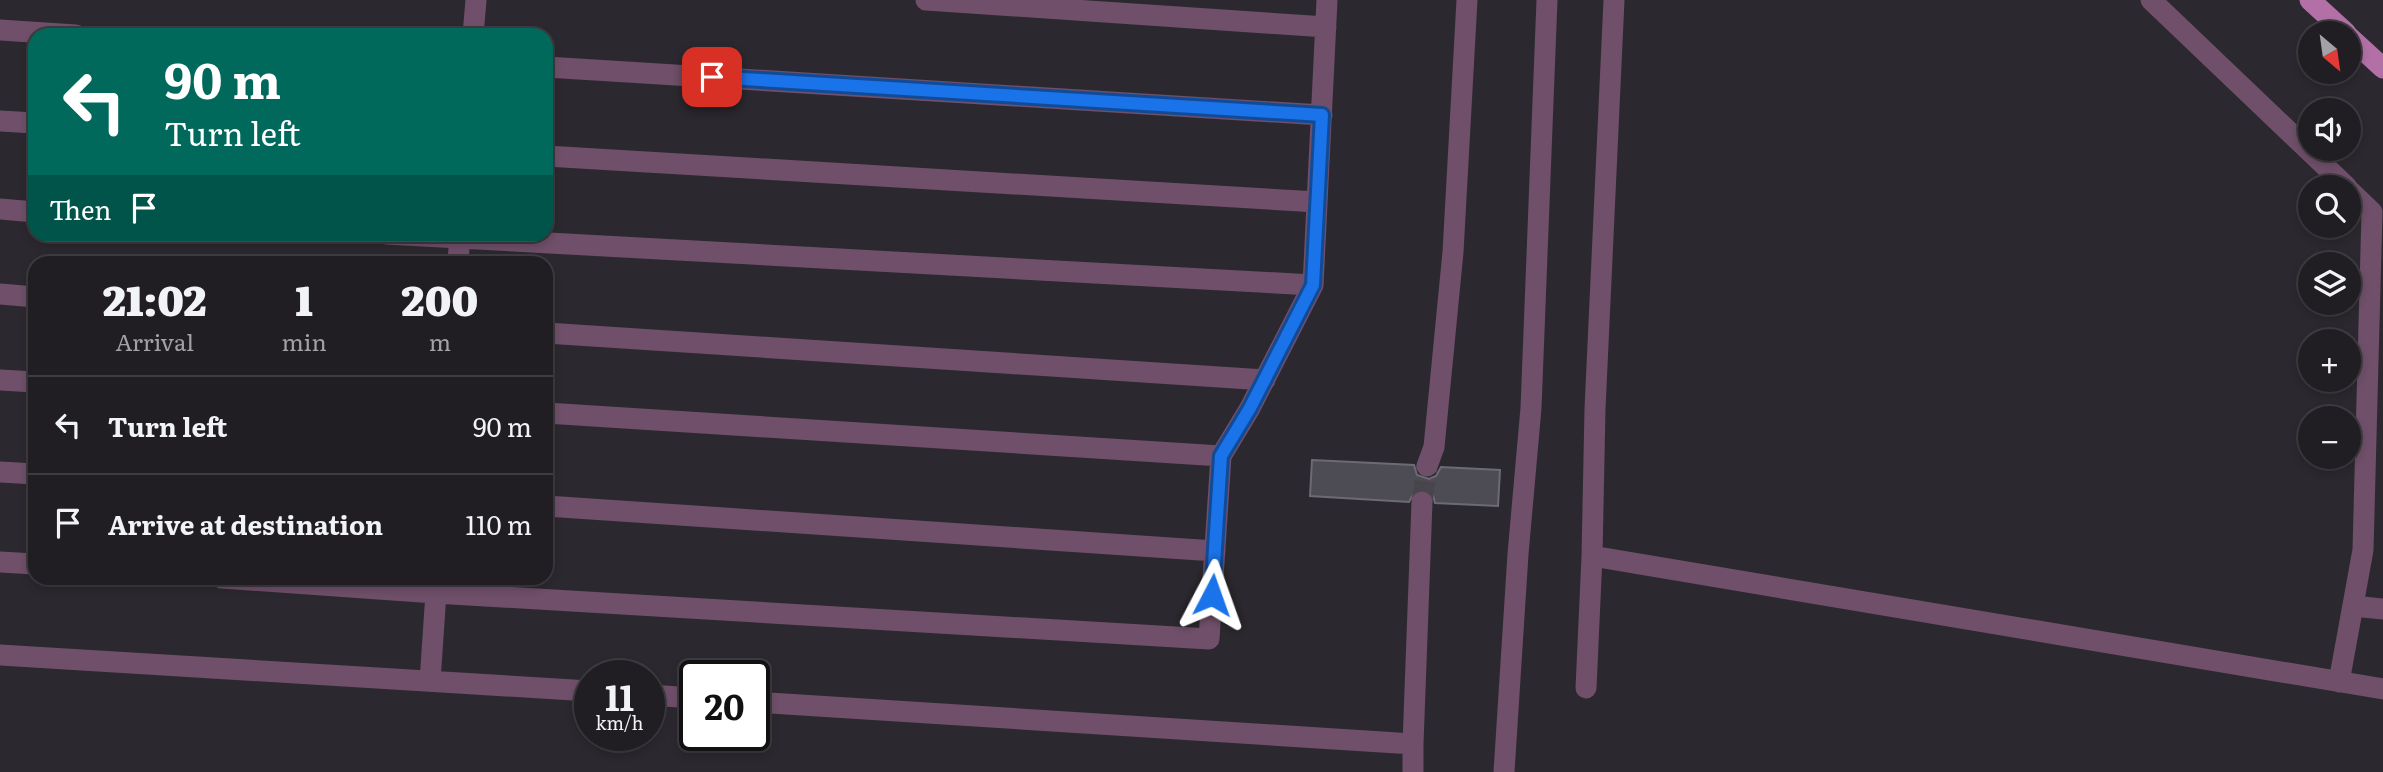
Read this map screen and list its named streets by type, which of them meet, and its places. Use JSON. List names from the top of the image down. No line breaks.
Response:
{"north":"bottom right","page":{"map_buttons":["+","−"],"turn":["90 m","Turn left"],"then":"Then","eta":["21:02","Arrival","1","min","200","m"],"list":[{"name":"Turn left","value":"90 m"},{"name":"Arrive at destination","value":"110 m"}],"speed":"11 km/h","limit":"20"}}
